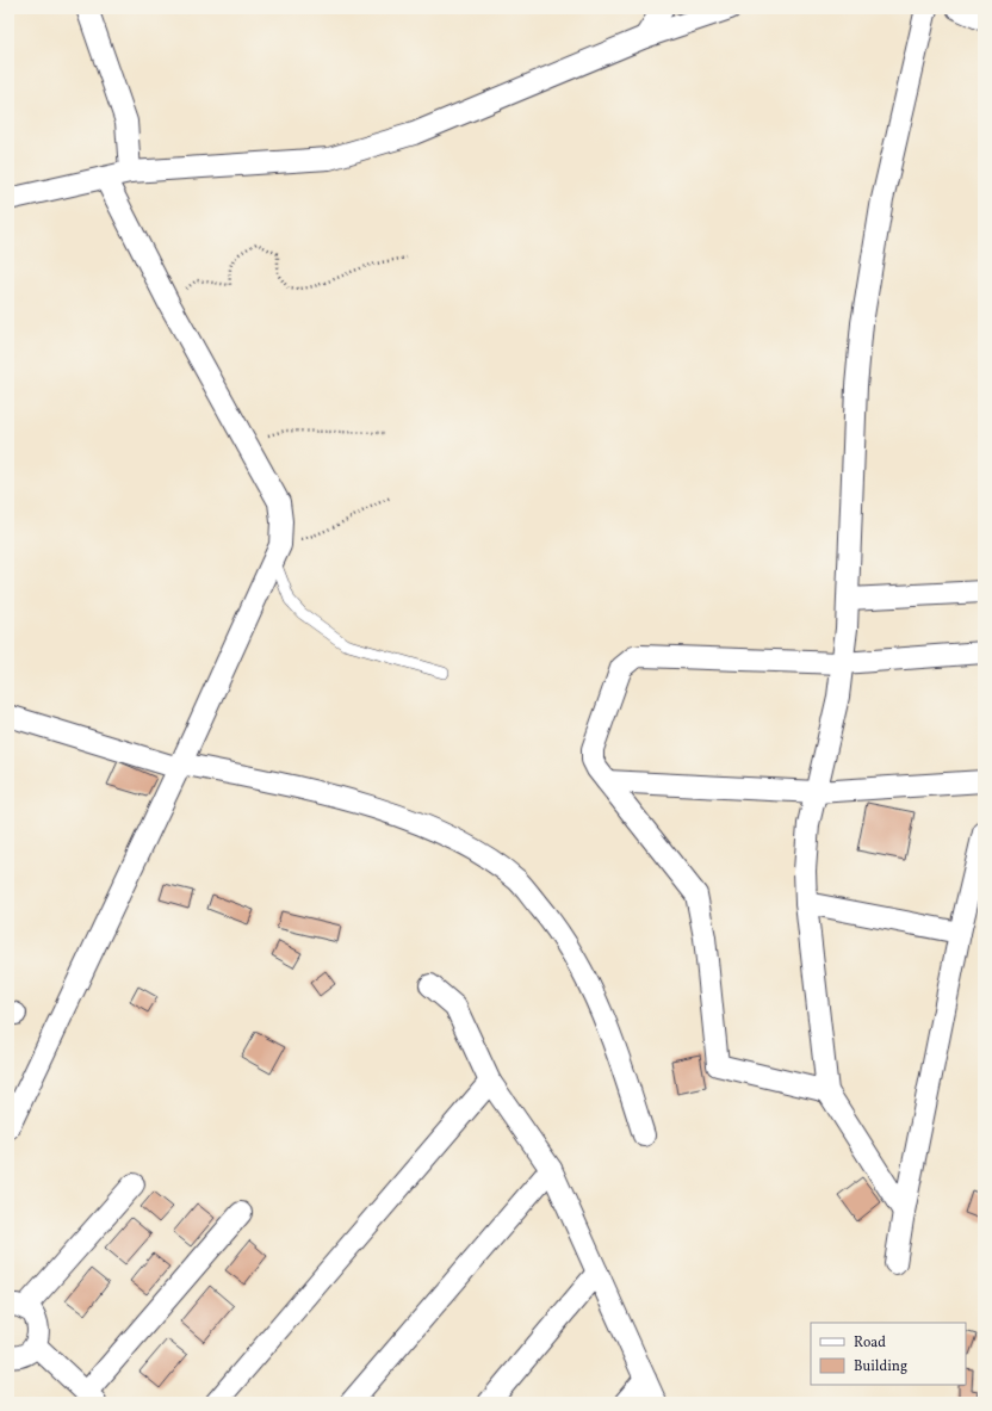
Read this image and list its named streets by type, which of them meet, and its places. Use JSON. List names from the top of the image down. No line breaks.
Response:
{"legend":["Road","Building"]}
